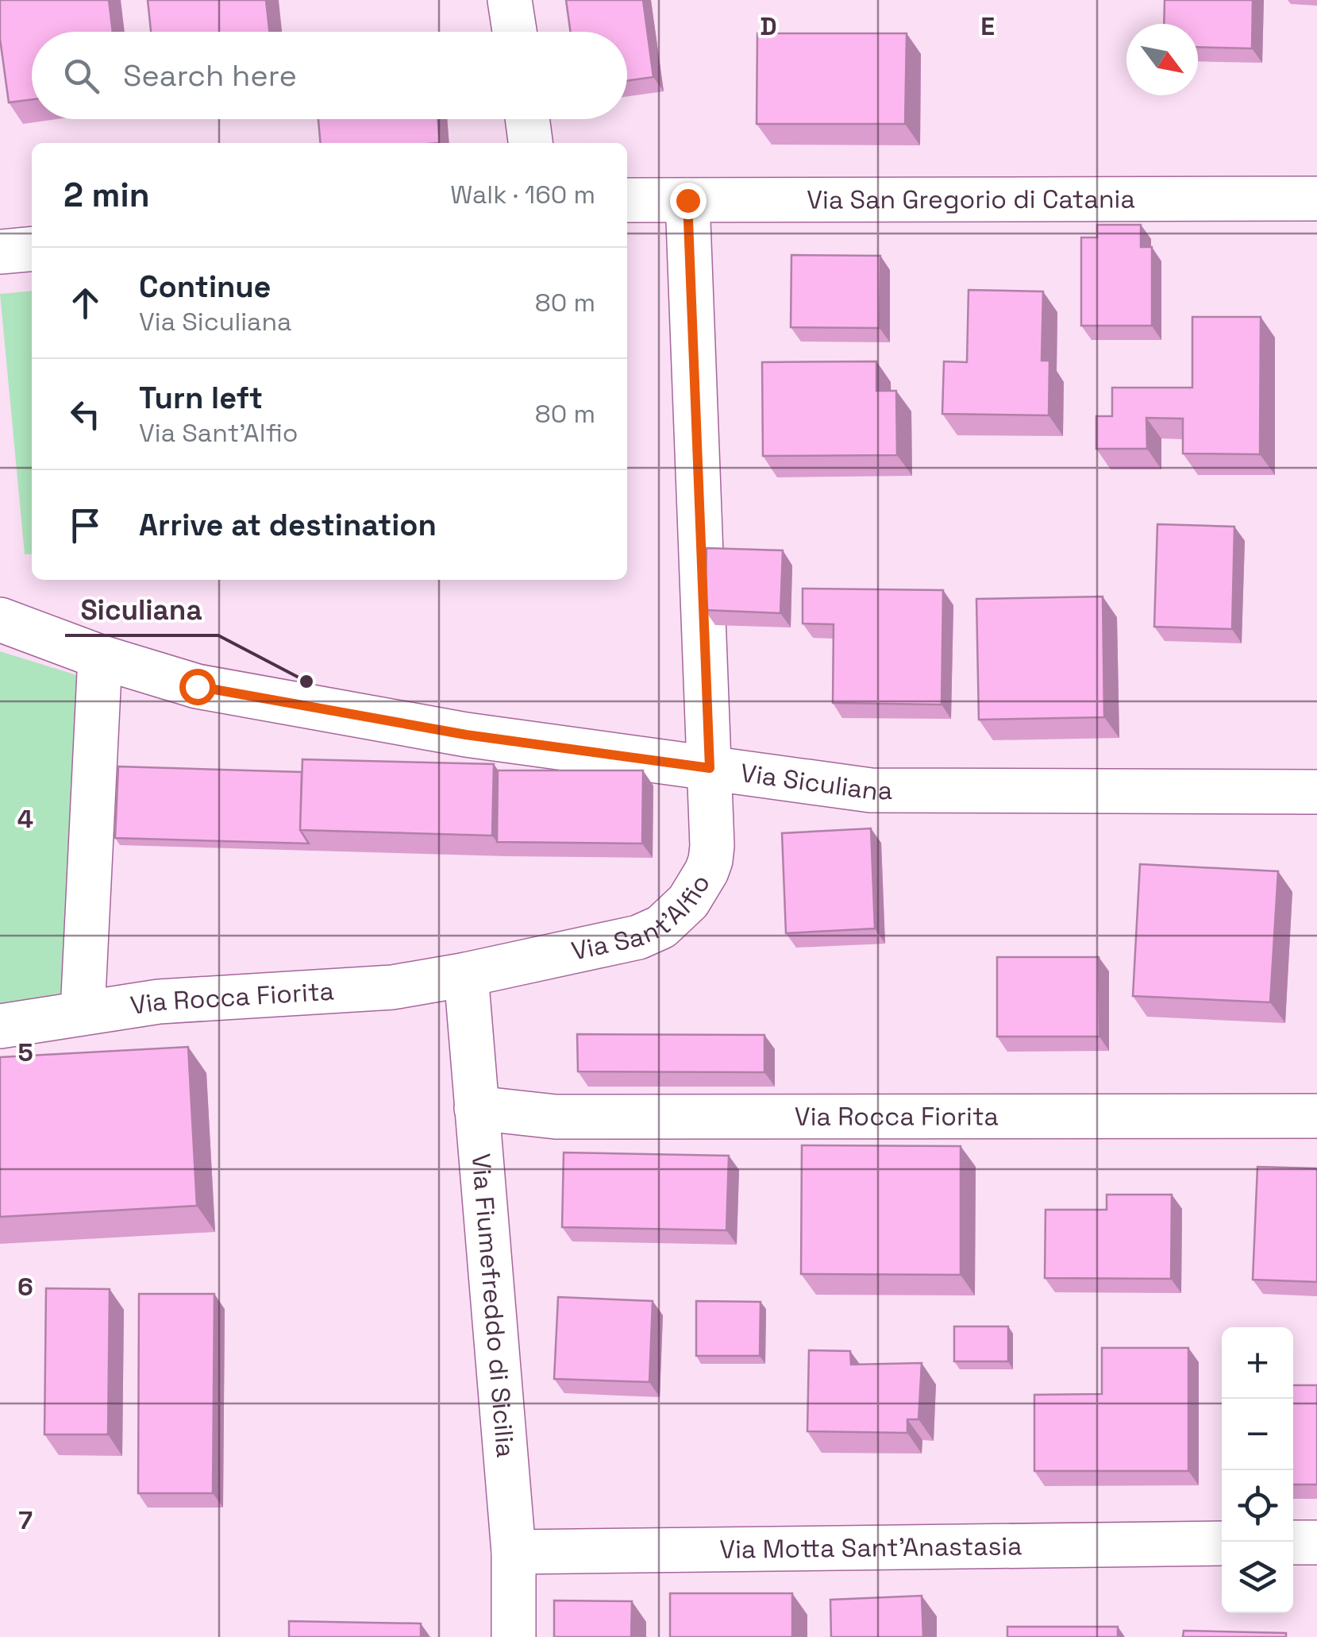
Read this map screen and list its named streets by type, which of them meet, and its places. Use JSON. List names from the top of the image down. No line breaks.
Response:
{"streets":{"street":["Via San Gregorio di Catania","Via Siculiana","Via Sant'Alfio","Via Rocca Fiorita","Via Fiumefreddo di Sicilia","Via Motta Sant'Anastasia"]},"crossings":[["Via San Gregorio di Catania","Via Sant'Alfio"],["Via Siculiana","Via Sant'Alfio"],["Via Sant'Alfio","Via Rocca Fiorita"],["Via Sant'Alfio","Via Fiumefreddo di Sicilia"],["Via Rocca Fiorita","Via Fiumefreddo di Sicilia"],["Via Fiumefreddo di Sicilia","Via Motta Sant'Anastasia"]],"places":["Siculiana"],"north":"bottom right","page":{"search":"Search here","heading":["2 min","Walk · 160 m"],"list":[["Continue","Via Siculiana","80 m"],["Turn left","Via Sant'Alfio","80 m"],"Arrive at destination"],"map_buttons":["+","−"]},"grid":{"columns":["D","E"],"rows":["4","5","6","7"]}}
